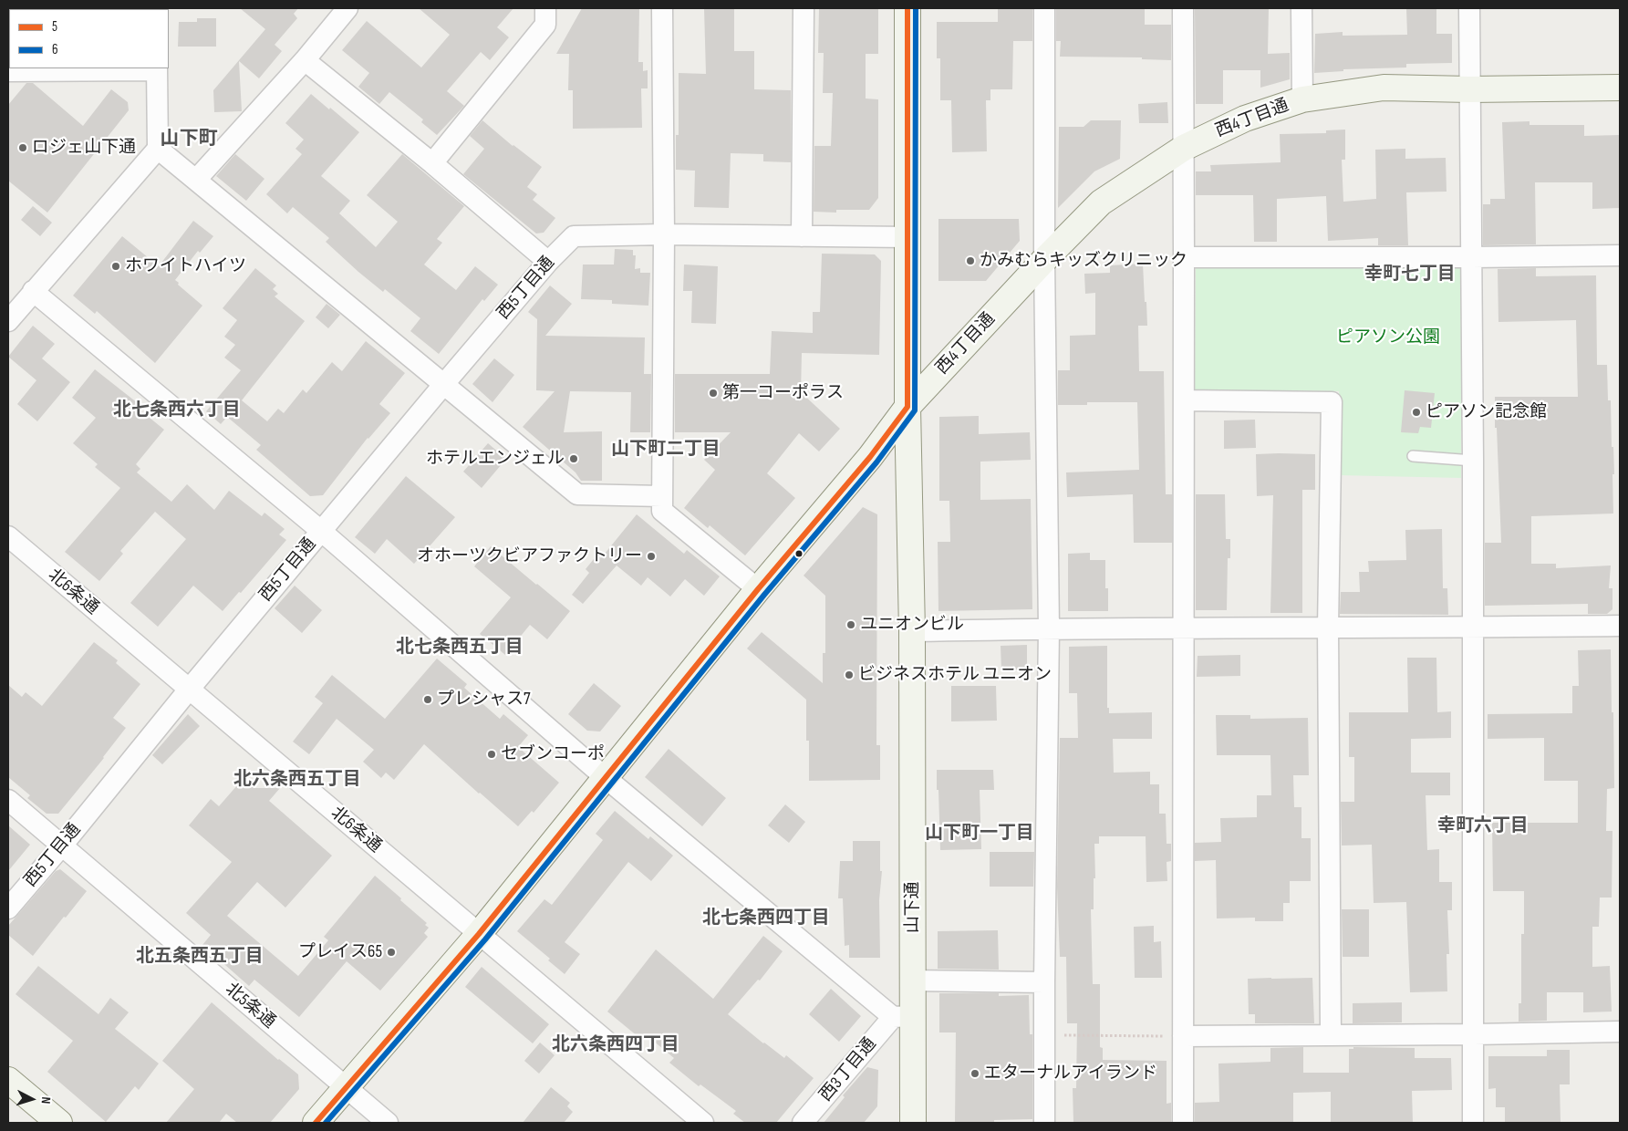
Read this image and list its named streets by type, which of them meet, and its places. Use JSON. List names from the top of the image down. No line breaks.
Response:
{"streets":{"street":["西4丁目通","西5丁目通","北6条通","山下通","北5条通","西3丁目通"]},"crossings":[["西4丁目通","北6条通"],["西4丁目通","山下通"],["西4丁目通","北5条通"],["西5丁目通","北6条通"],["西5丁目通","北5条通"],["山下通","西3丁目通"]],"districts":["山下町","幸町七丁目","北七条西六丁目","山下町二丁目","北七条西五丁目","北六条西五丁目","幸町六丁目","山下町一丁目","北七条西四丁目","北五条西五丁目","北六条西四丁目"],"parks":["ピアソン公園"],"places":["ロジェ山下通","かみむらキッズクリニック","ホワイトハイツ","第一コーポラス","ピアソン記念館","ホテルエンジェル","オホーツクビアファクトリー","ユニオンビル","ビジネスホテル ユニオン","プレシャス7","セブンコーポ","プレイス65","エターナルアイランド"],"lines":["transit line 5","transit line 6"],"legend":["5","6"],"north":"right"}
